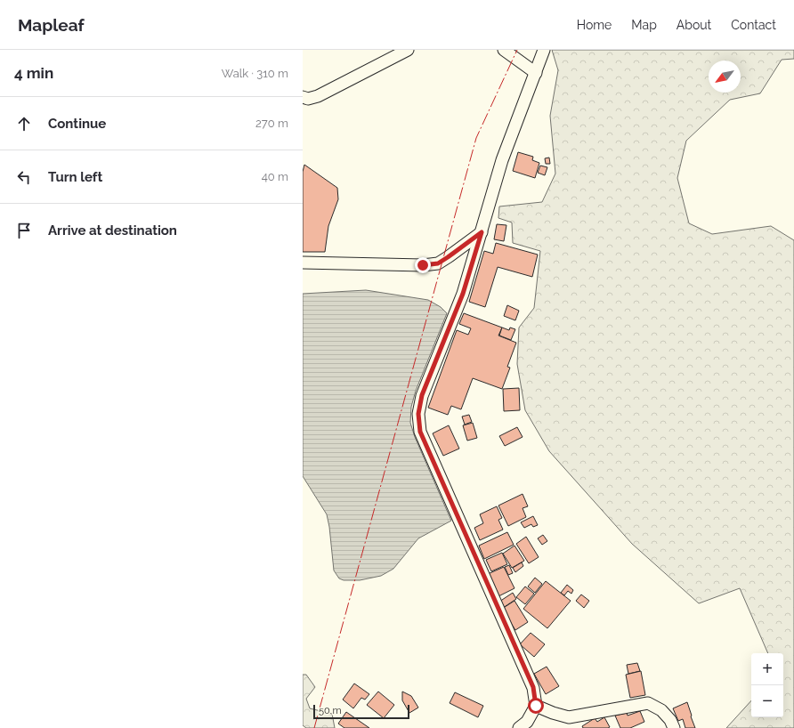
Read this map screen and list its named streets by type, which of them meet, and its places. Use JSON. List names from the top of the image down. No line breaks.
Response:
{"scale_bar":"50 m","north":"bottom left","page":{"header":"Mapleaf","nav":["Home","Map","About","Contact"],"heading":["4 min","Walk · 310 m"],"list":[["Continue","270 m"],["Turn left","40 m"],"Arrive at destination"],"map_buttons":["+","−"],"scale":"50 m"}}
